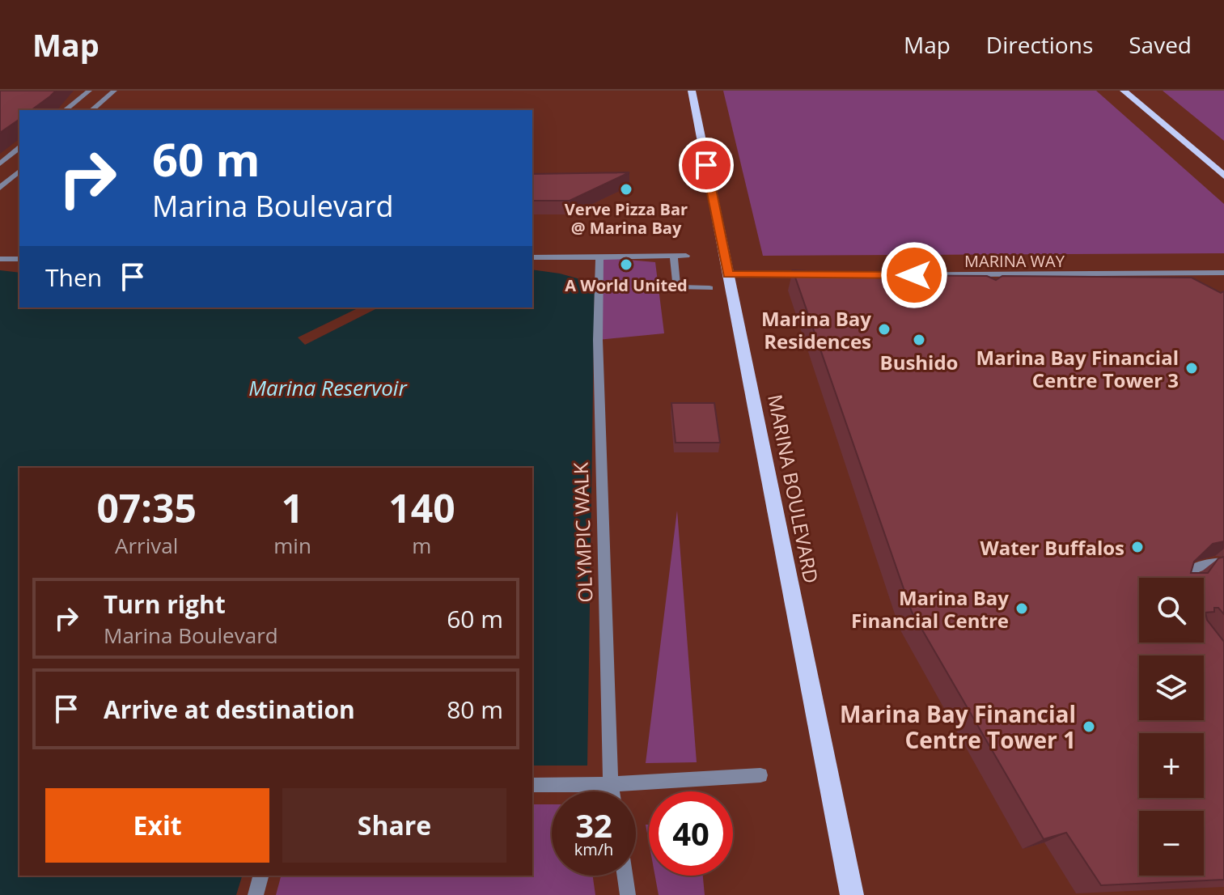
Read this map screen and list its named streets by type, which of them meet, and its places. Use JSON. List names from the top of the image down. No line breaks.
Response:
{"streets":{"main road":["MARINA BOULEVARD"],"street":["MARINA WAY","OLYMPIC WALK"]},"water":["Marina Reservoir"],"places":["Verve Pizza Bar @ Marina Bay","A World United","Marina Bay Residences","Bushido","Marina Bay Financial Centre Tower 3","Water Buffalos","Marina Bay Financial Centre","Marina Bay Financial Centre Tower 1"],"page":{"header":"Map","nav":["Map","Directions","Saved"],"turn":["60 m","Marina Boulevard"],"then":"Then","eta":["07:35","Arrival","1","min","140","m"],"map_buttons":["+","−"],"list":[{"name":"Turn right","note":"Marina Boulevard","value":"60 m"},{"name":"Arrive at destination","value":"80 m"}],"buttons":["Exit","Share"],"speed":"32 km/h","limit":"40"}}
